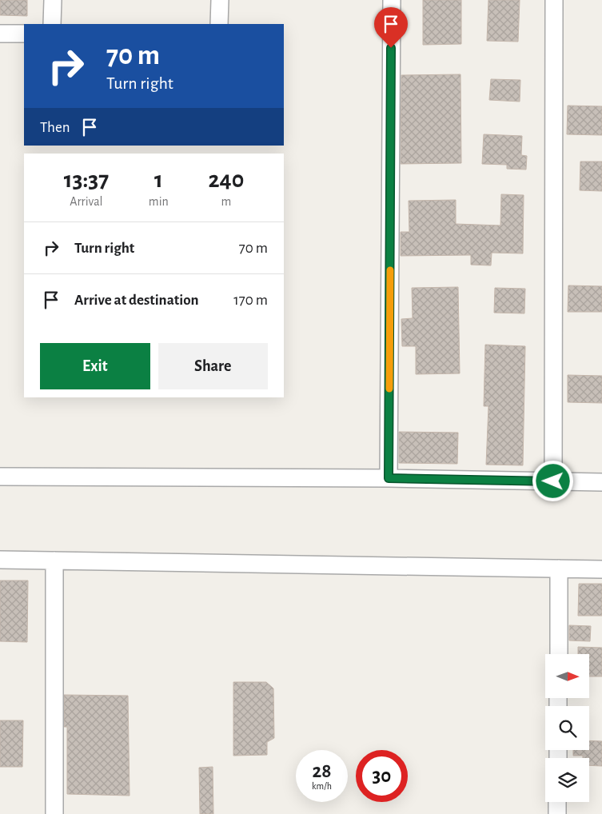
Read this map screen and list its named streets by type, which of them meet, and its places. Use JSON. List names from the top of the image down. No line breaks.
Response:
{"north":"right","page":{"turn":["70 m","Turn right"],"then":"Then","eta":["13:37","Arrival","1","min","240","m"],"list":[{"name":"Turn right","value":"70 m"},{"name":"Arrive at destination","value":"170 m"}],"buttons":["Exit","Share"],"speed":"28 km/h","limit":"30"}}
